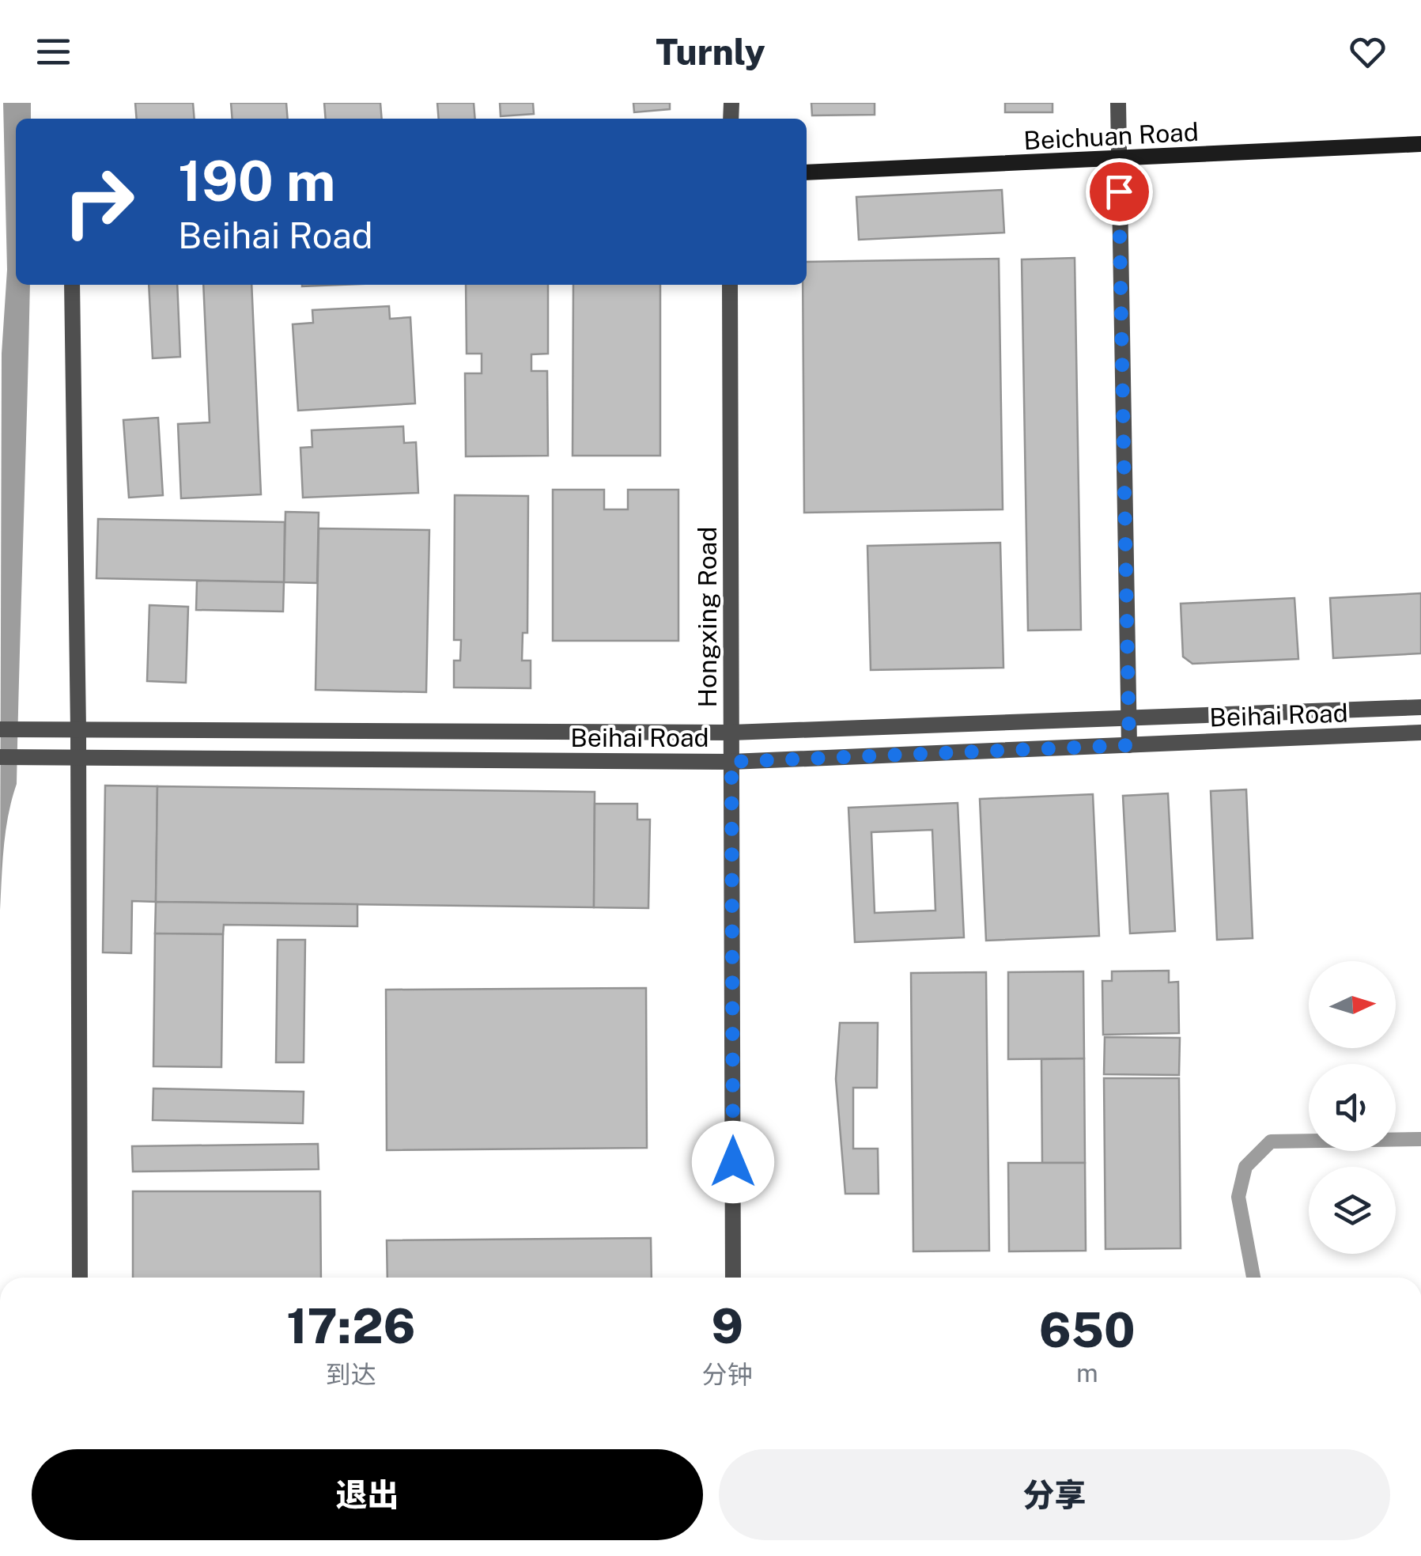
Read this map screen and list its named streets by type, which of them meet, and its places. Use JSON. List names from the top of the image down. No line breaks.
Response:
{"streets":{"main road":["Beichuan Road"],"street":["Hongxing Road","Beihai Road"]},"crossings":[["Hongxing Road","Beihai Road"]],"north":"right","page":{"header":"Turnly","turn":["190 m","Beihai Road"],"eta":["17:26","到达","9","分钟","650","m"],"buttons":["退出","分享"]}}
